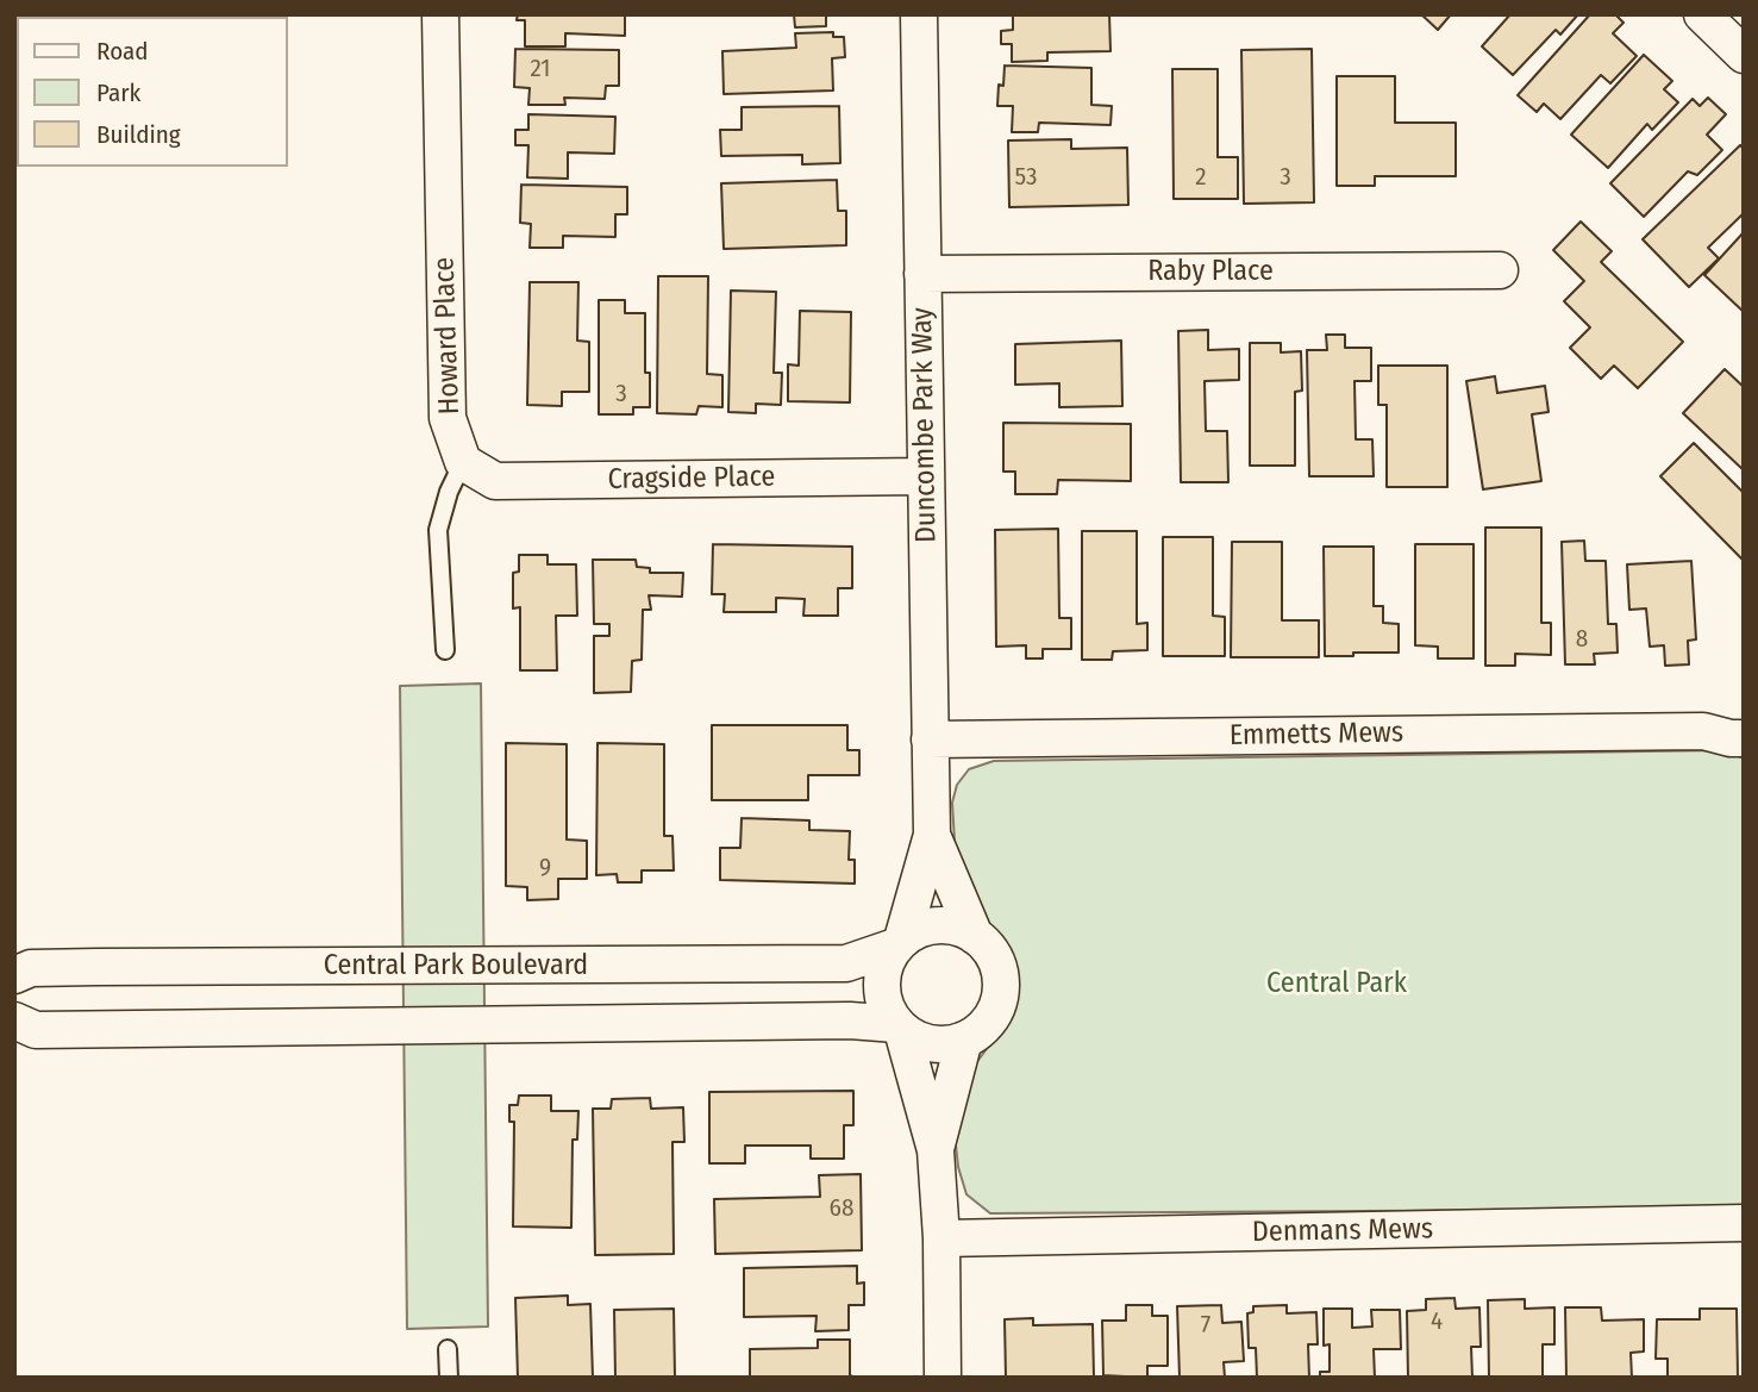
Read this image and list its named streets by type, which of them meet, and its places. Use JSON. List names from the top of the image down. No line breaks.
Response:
{"streets":{"street":["Raby Place","Howard Place","Duncombe Park Way","Cragside Place","Emmetts Mews","Central Park Boulevard","Denmans Mews"]},"crossings":[["Raby Place","Duncombe Park Way"],["Howard Place","Cragside Place"],["Duncombe Park Way","Cragside Place"],["Duncombe Park Way","Emmetts Mews"],["Duncombe Park Way","Central Park Boulevard"]],"parks":["Central Park"],"house_numbers":["21","53","2","3","3","8","9","68","4","7"],"legend":["Road","Park","Building"]}
